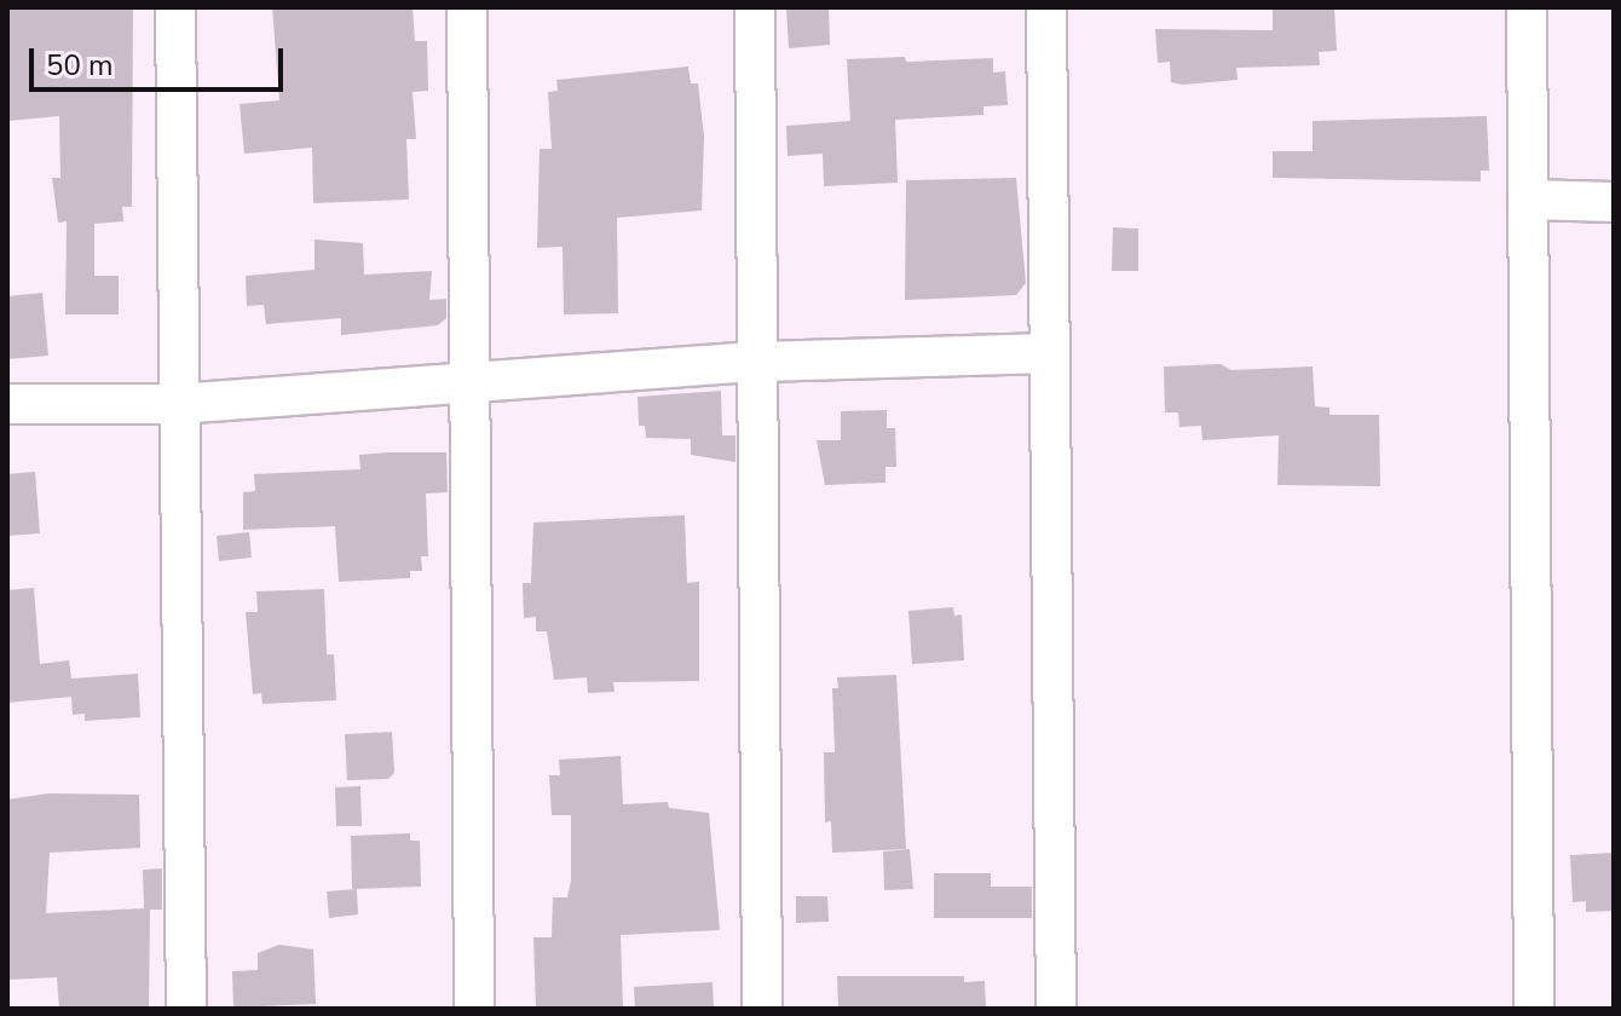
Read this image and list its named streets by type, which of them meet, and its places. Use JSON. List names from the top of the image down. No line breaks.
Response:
{"scale_bar":"50 m"}
